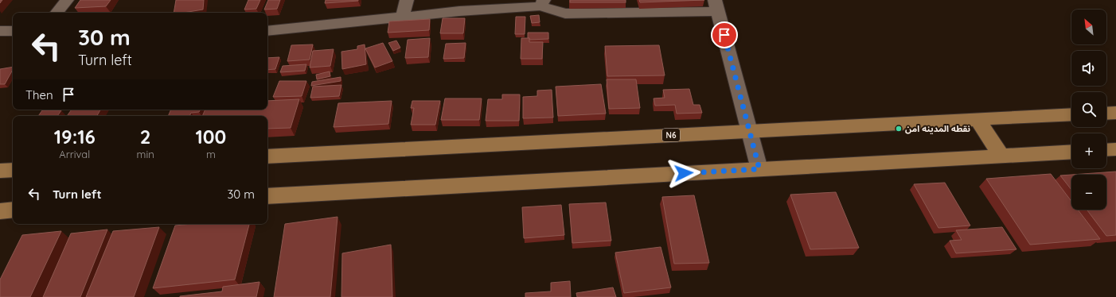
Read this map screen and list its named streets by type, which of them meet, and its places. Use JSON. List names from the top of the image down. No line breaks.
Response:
{"streets":{"main road":["N6"]},"places":["نقطه المدينه امن"],"north":"top left","page":{"map_buttons":["+","−"],"turn":["30 m","Turn left"],"then":"Then","eta":["19:16","Arrival","2","min","100","m"],"list":[{"name":"Turn left","value":"30 m"}]}}
